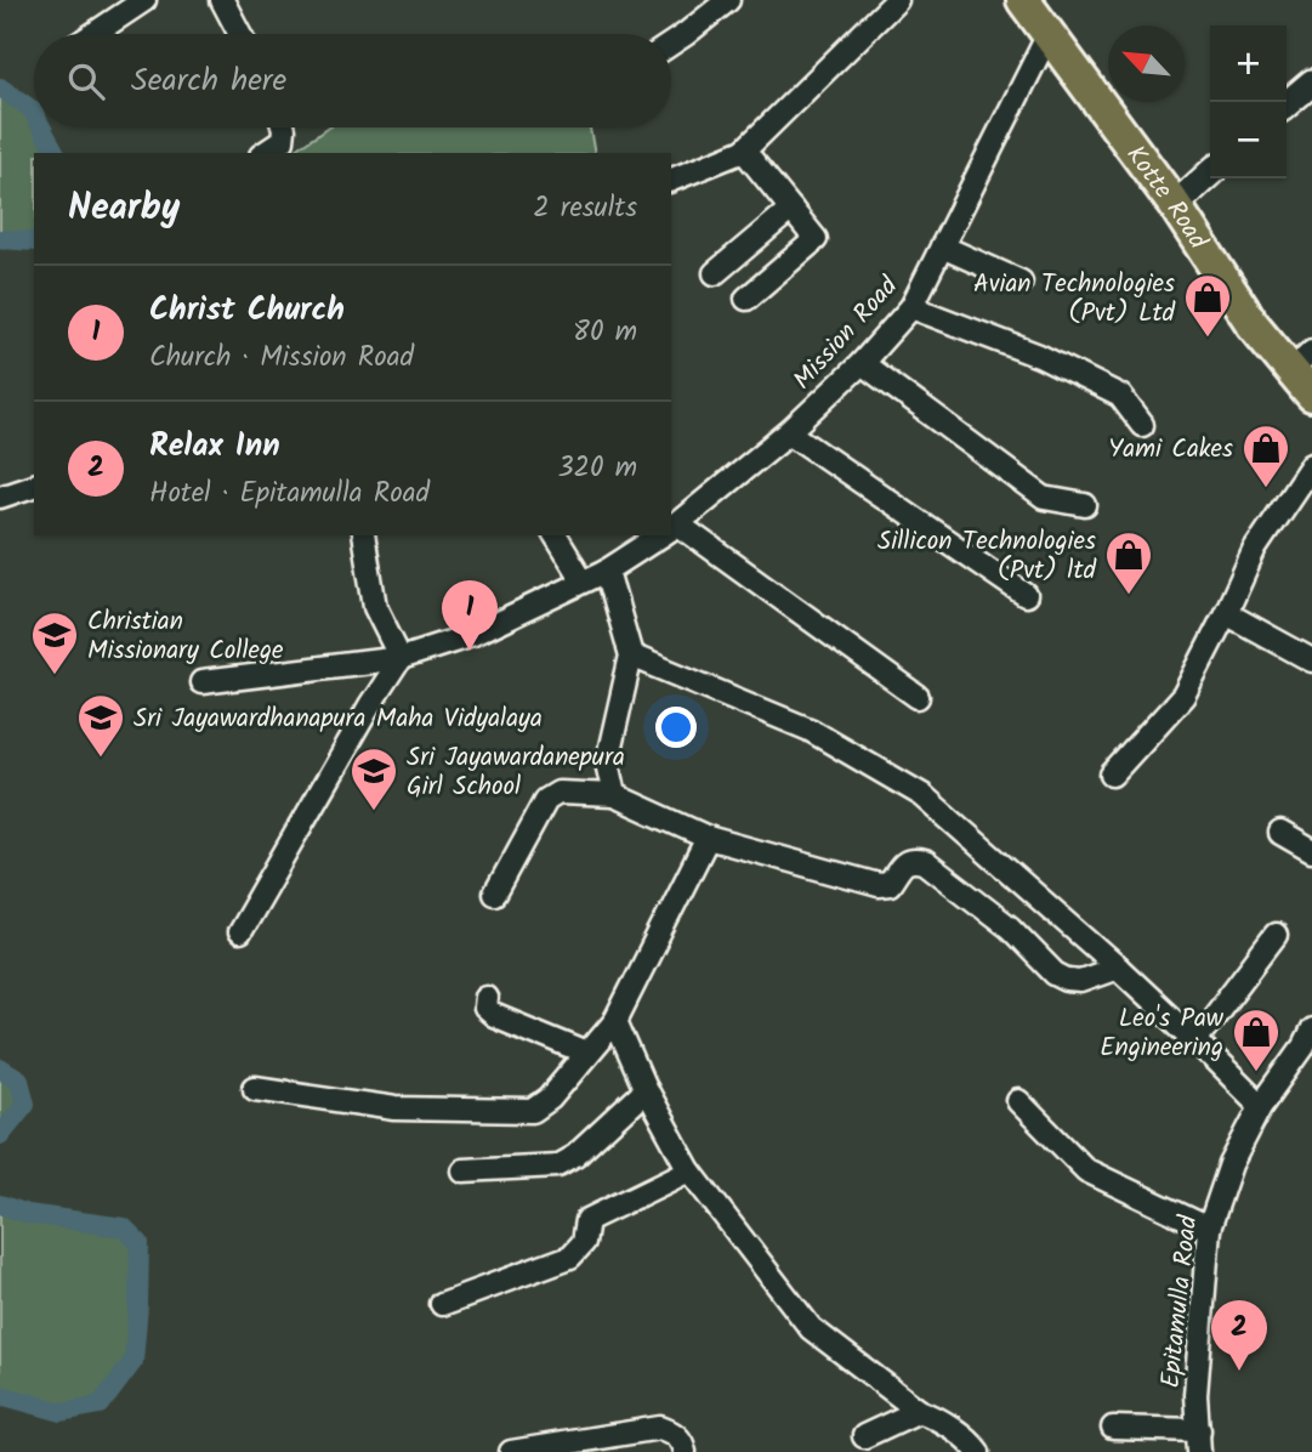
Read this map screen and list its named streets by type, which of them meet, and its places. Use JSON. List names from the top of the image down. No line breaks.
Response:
{"streets":{"main road":["Kotte Road"],"street":["Mission Road","Epitamulla Road"]},"crossings":[["Kotte Road","Mission Road"]],"places":{"shop":["Avian Technologies (Pvt) Ltd","Yami Cakes","Sillicon Technologies (Pvt) ltd","Leo's Paw Engineering"],"school or university":["Christian Missionary College","Sri Jayawardhanapura Maha Vidyalaya","Sri Jayawardanepura Girl School"]},"north":"top left","page":{"map_buttons":["+","−"],"search":"Search here","heading":["Nearby","2 results"],"list":[{"mark":"1","name":"Christ Church","note":"Church · Mission Road","value":"80 m"},{"mark":"2","name":"Relax Inn","note":"Hotel · Epitamulla Road","value":"320 m"}],"pins":["1","2"]}}
